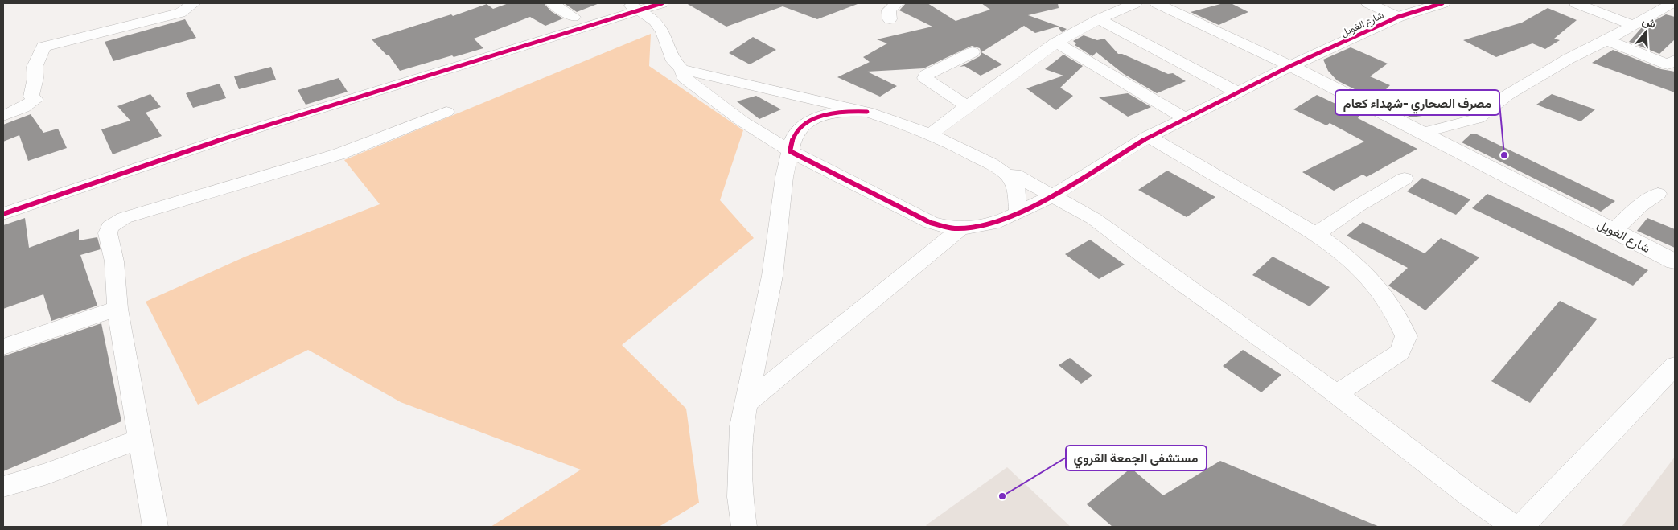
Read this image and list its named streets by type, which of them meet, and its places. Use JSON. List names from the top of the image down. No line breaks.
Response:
{"streets":{"street":["شارع الغويل"]},"places":["مصرف الصحاري -شهداء كعام","مستشفى الجمعة القروي"],"north":"top"}
